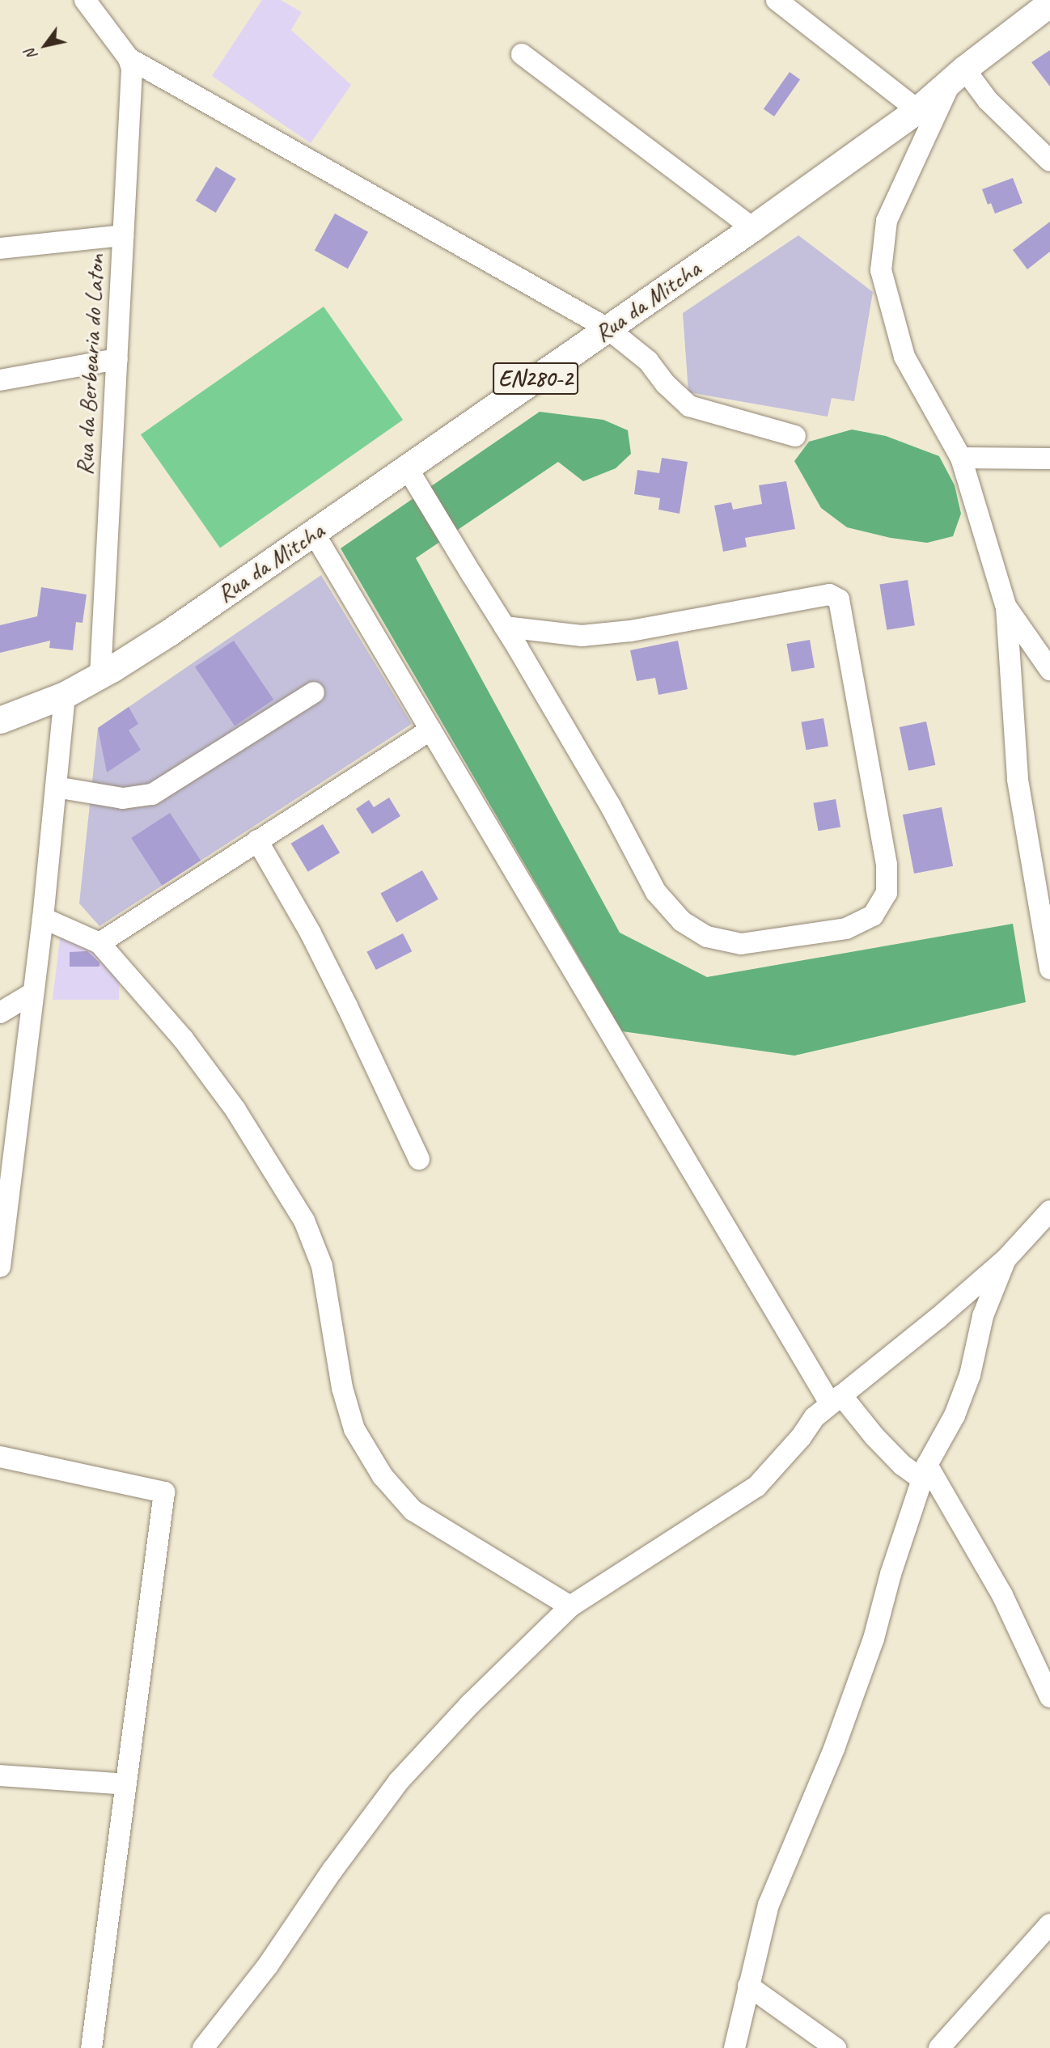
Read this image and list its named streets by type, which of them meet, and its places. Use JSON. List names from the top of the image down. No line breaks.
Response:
{"streets":{"main road":["Rua da Mitcha","EN280-2"],"street":["Rua da Berbearia do Laton"]},"crossings":[["Rua da Mitcha","Rua da Berbearia do Laton"]],"north":"bottom left"}
